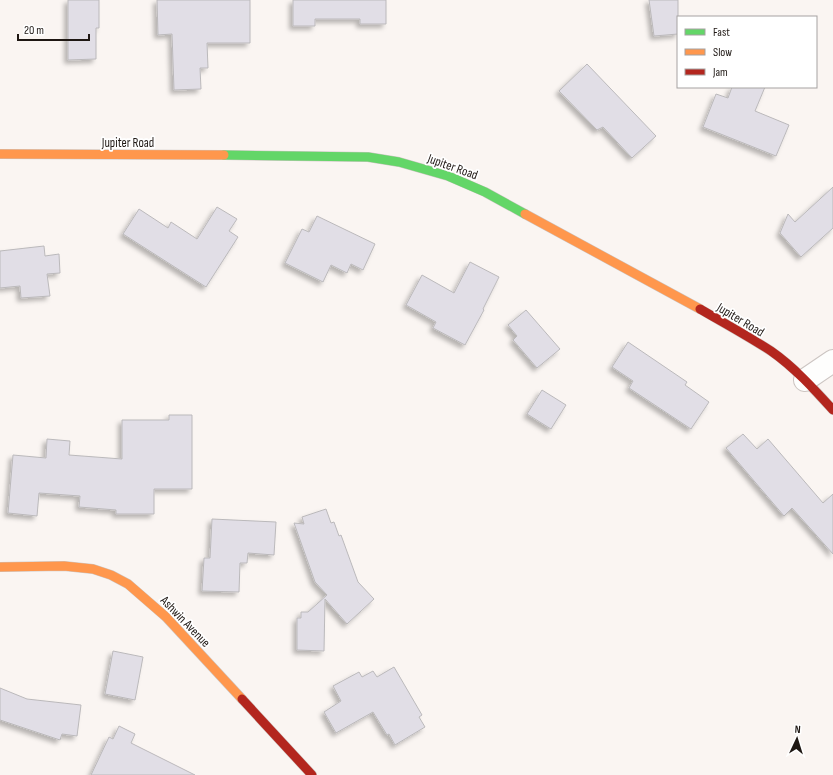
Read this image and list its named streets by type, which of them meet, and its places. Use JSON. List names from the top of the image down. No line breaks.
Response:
{"streets":{"street":["Jupiter Road","Ashwin Avenue"]},"legend":["Fast","Slow","Jam"],"scale_bar":"20 m","north":"top"}
